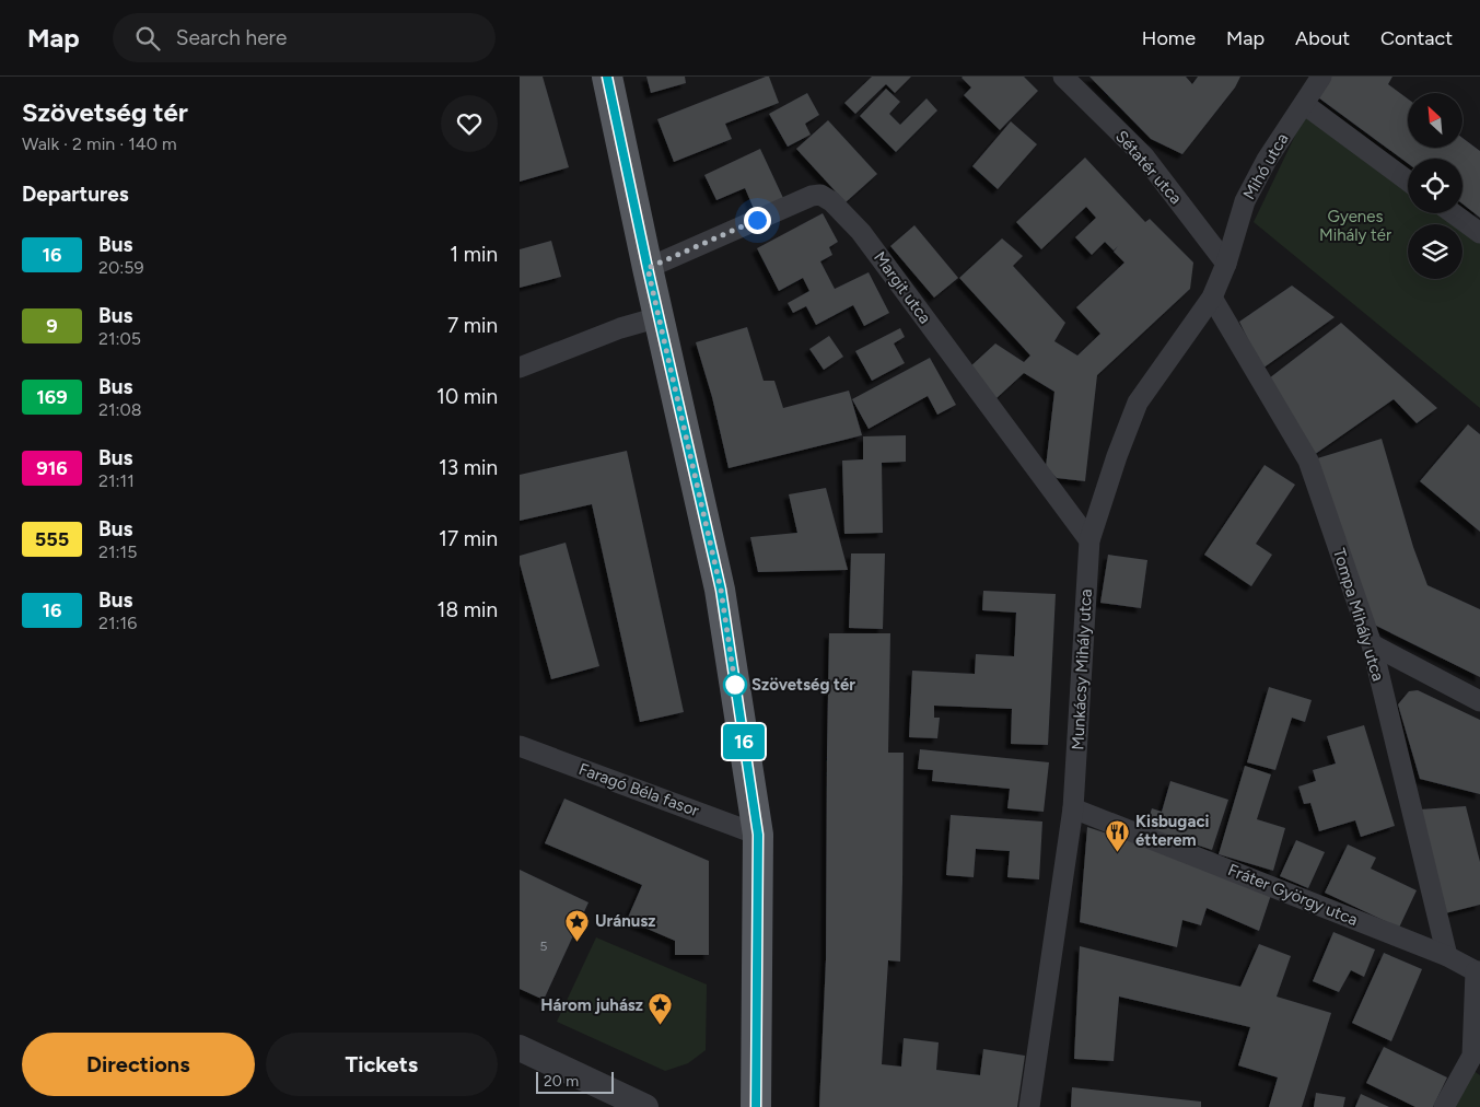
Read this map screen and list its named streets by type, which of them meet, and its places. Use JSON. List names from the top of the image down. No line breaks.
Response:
{"streets":{"street":["Mihó utca","Sétatér utca","Margit utca","Tompa Mihály utca","Munkácsy Mihály utca","Faragó Béla fasor","Fráter György utca"]},"crossings":[["Mihó utca","Sétatér utca"],["Mihó utca","Munkácsy Mihály utca"],["Sétatér utca","Munkácsy Mihály utca"],["Margit utca","Munkácsy Mihály utca"],["Tompa Mihály utca","Munkácsy Mihály utca"],["Tompa Mihály utca","Fráter György utca"],["Munkácsy Mihály utca","Fráter György utca"]],"parks":["Gyenes Mihály tér"],"places":{"other":["Szövetség tér"],"restaurant":["Kisbugaci étterem"],"place":["Uránusz","Három juhász"]},"lines":["bus line 16"],"house_numbers":["5"],"scale_bar":"20 m","north":"top left","page":{"header":"Map","search":"Search here","nav":["Home","Map","About","Contact"],"heading":[["Szövetség tér","Walk · 2 min · 140 m"],"Departures"],"on_map":"16","list":[{"mark":"16","name":"Bus","note":"20:59","value":"1 min"},{"mark":"9","name":"Bus","note":"21:05","value":"7 min"},{"mark":"169","name":"Bus","note":"21:08","value":"10 min"},{"mark":"916","name":"Bus","note":"21:11","value":"13 min"},{"mark":"555","name":"Bus","note":"21:15","value":"17 min"},{"mark":"16","name":"Bus","note":"21:16","value":"18 min"}],"buttons":["Directions","Tickets"],"scale":"20 m"}}
